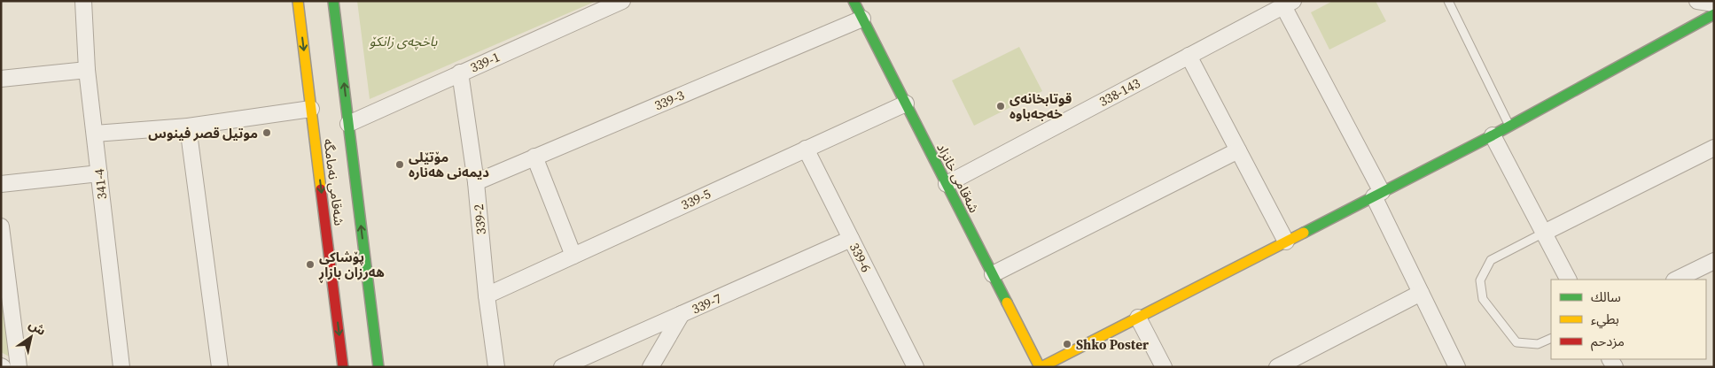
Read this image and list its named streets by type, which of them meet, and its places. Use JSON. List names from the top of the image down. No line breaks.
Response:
{"streets":{"street":["339-1","338-143","339-3","شەقامی خانزاد","شەقامی نەمامگە","341-4","339-5","339-2","339-6","339-7"]},"crossings":[["339-1","شەقامی نەمامگە"],["339-1","339-2"],["338-143","شەقامی خانزاد"],["339-3","شەقامی خانزاد"],["339-3","339-2"],["شەقامی خانزاد","339-5"],["339-5","339-2"],["339-5","339-6"],["339-6","339-7"]],"parks":["باخچەی زانکۆ"],"places":["قوتابخانەی خەجەباوە","موتيل قصر فينوس","مۆتێلی دیمەنی هەنارە","پۆشاکی هەرزان بازاڕ","Shko Poster"],"legend":["سالك","بطيء","مزدحم"],"north":"top right"}
